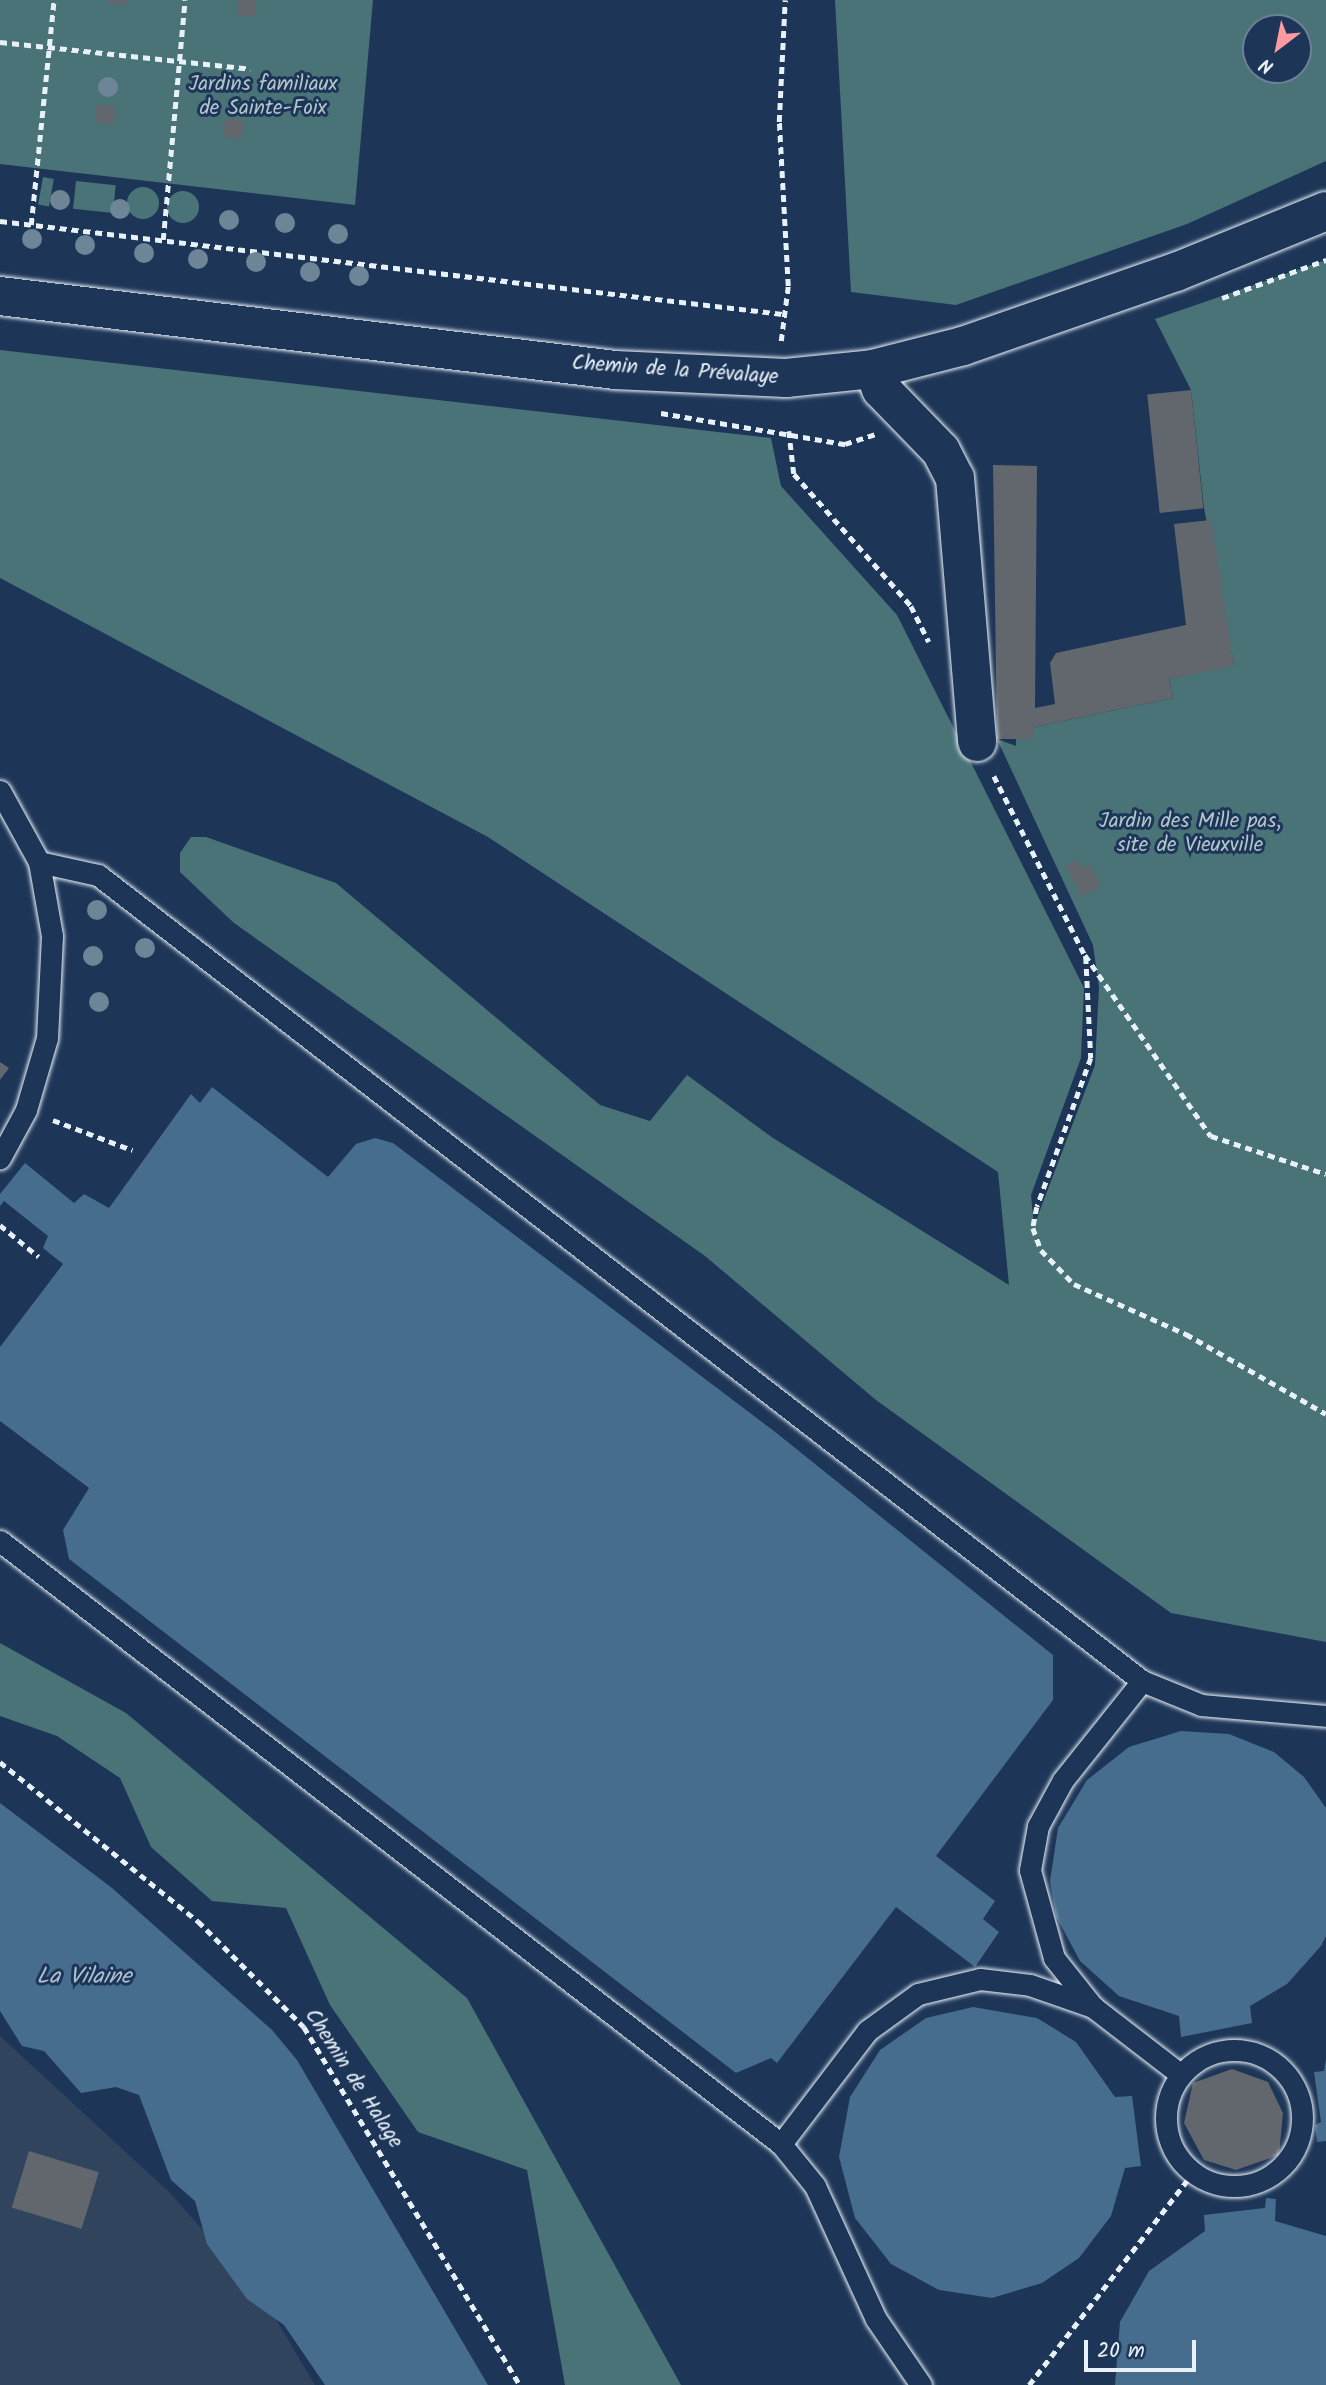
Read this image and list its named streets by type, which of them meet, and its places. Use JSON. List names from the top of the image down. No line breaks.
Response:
{"streets":{"street":["Chemin de la Prévalaye"],"path":["Chemin de Halage"]},"water":["La Vilaine"],"parks":["Jardins familiaux de Sainte-Foix","Jardin des Mille pas, site de Vieuxville"],"scale_bar":"20 m","north":"bottom left"}
